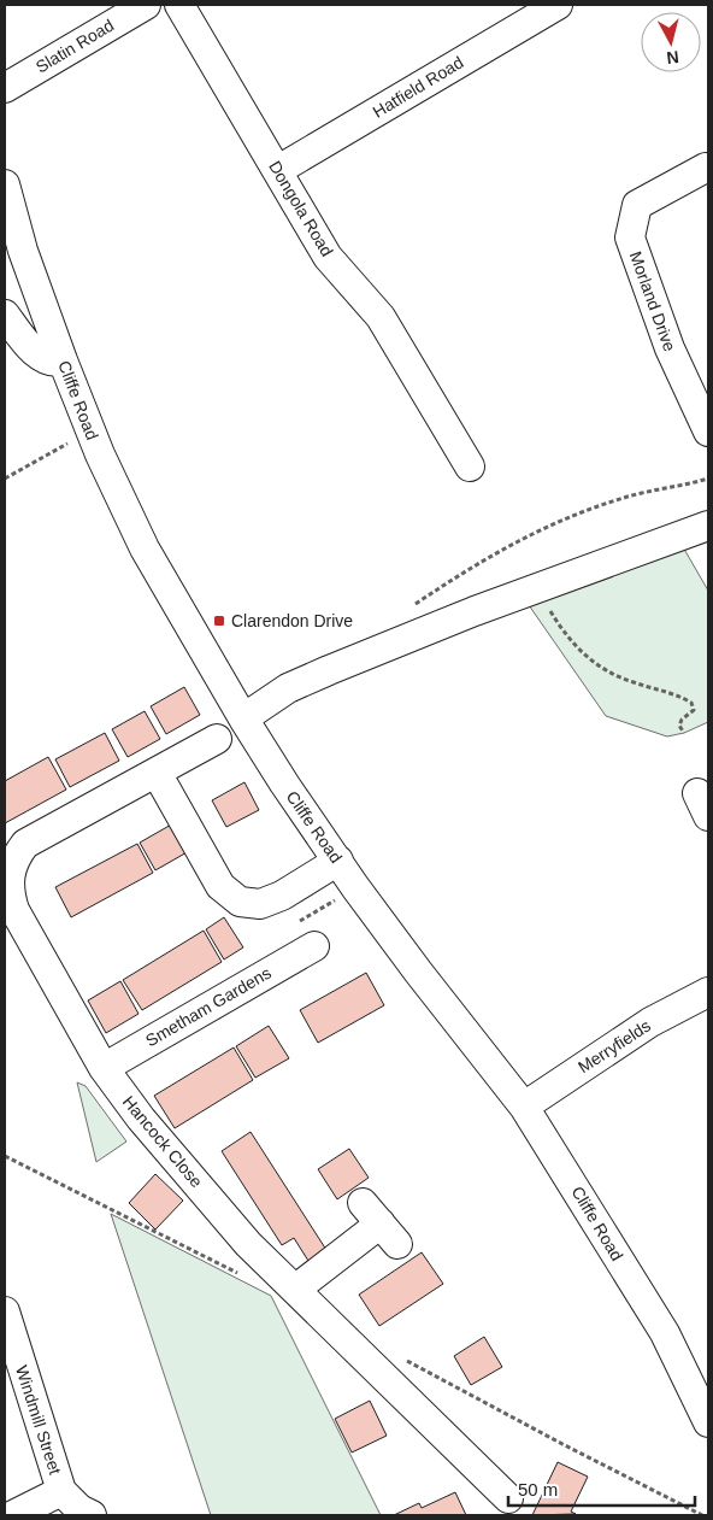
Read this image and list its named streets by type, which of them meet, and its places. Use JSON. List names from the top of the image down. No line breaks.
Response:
{"streets":{"street":["Slatin Road","Hatfield Road","Dongola Road","Morland Drive","Cliffe Road","Smetham Gardens","Merryfields","Hancock Close","Windmill Street"]},"crossings":[["Hatfield Road","Dongola Road"],["Cliffe Road","Merryfields"],["Smetham Gardens","Hancock Close"]],"places":{"transit":["Clarendon Drive"]},"scale_bar":"50 m","north":"bottom"}
